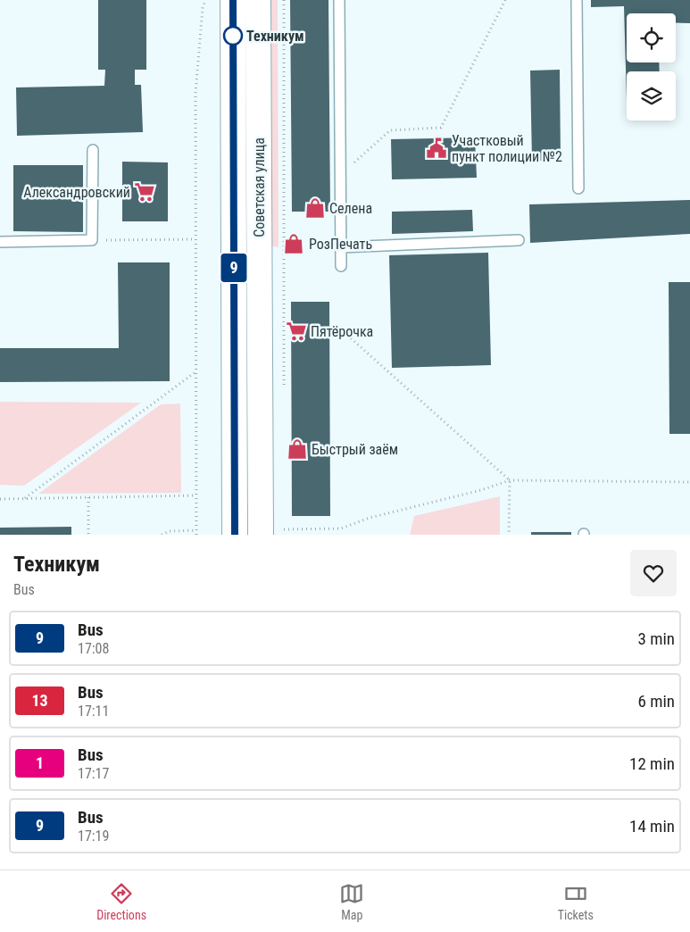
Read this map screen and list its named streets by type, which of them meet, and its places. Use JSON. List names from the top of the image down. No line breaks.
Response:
{"streets":{"main road":["Советская улица"]},"places":{"other":["Техникум"],"public building":["Участковый пункт полиции №2"],"supermarket":["Александровский","Пятёрочка"],"shop":["Селена","РозПечать","Быстрый заём"]},"lines":["bus line 9"],"page":{"on_map":"9","heading":["Техникум","Bus"],"list":[{"mark":"9","name":"Bus","note":"17:08","value":"3 min"},{"mark":"13","name":"Bus","note":"17:11","value":"6 min"},{"mark":"1","name":"Bus","note":"17:17","value":"12 min"},{"mark":"9","name":"Bus","note":"17:19","value":"14 min"}],"tabs":["Directions","Map","Tickets"]}}
